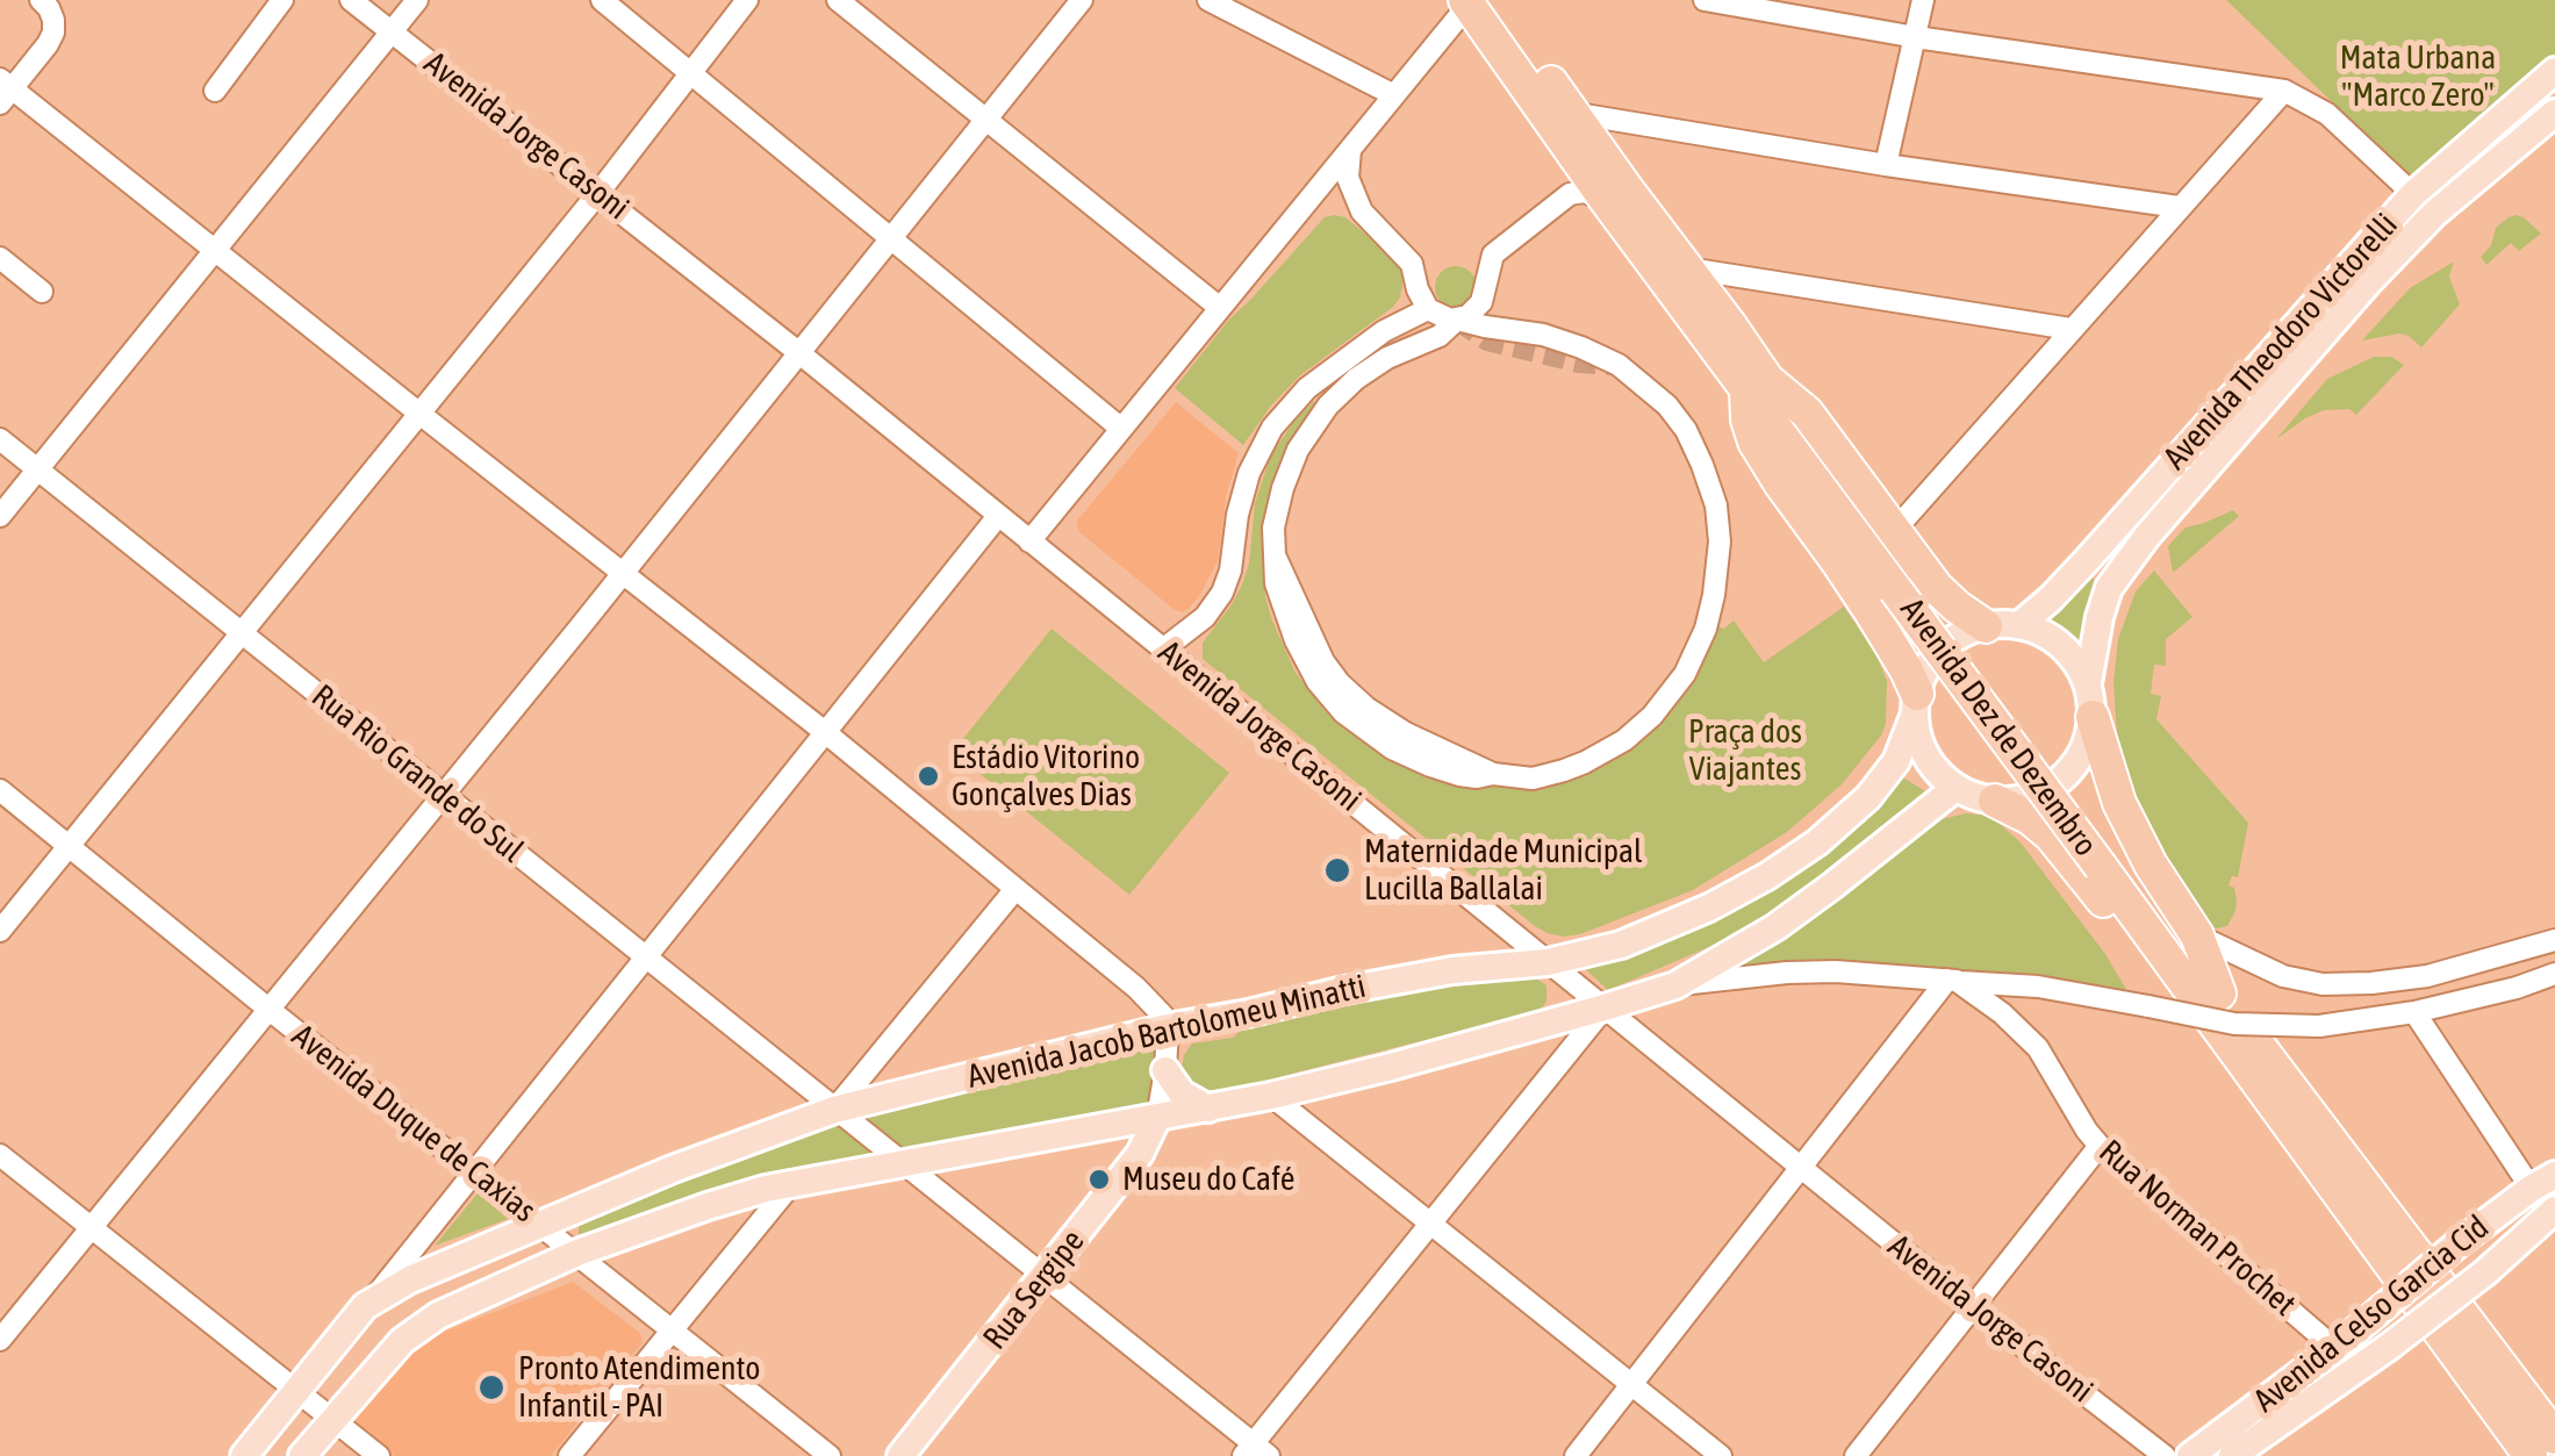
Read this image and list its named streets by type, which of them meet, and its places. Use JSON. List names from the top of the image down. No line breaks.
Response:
{"streets":{"highway":["Avenida Dez de Dezembro"],"main road":["Avenida Theodoro Victorelli","Avenida Jacob Bartolomeu Minatti","Rua Sergipe","Avenida Celso Garcia Cid"],"street":["Avenida Jorge Casoni","Rua Rio Grande do Sul","Avenida Duque de Caxias","Rua Norman Prochet"]},"crossings":[["Avenida Jorge Casoni","Avenida Jacob Bartolomeu Minatti"],["Avenida Theodoro Victorelli","Avenida Jacob Bartolomeu Minatti"],["Rua Rio Grande do Sul","Avenida Jacob Bartolomeu Minatti"],["Rua Rio Grande do Sul","Rua Sergipe"],["Avenida Jacob Bartolomeu Minatti","Avenida Duque de Caxias"],["Rua Norman Prochet","Avenida Celso Garcia Cid"]],"parks":["Mata Urbana \"Marco Zero\"","Praça dos Viajantes"],"places":["Estádio Vitorino Gonçalves Dias","Maternidade Municipal Lucilla Ballalai","Museu do Café","Pronto Atendimento Infantil - PAI"]}
